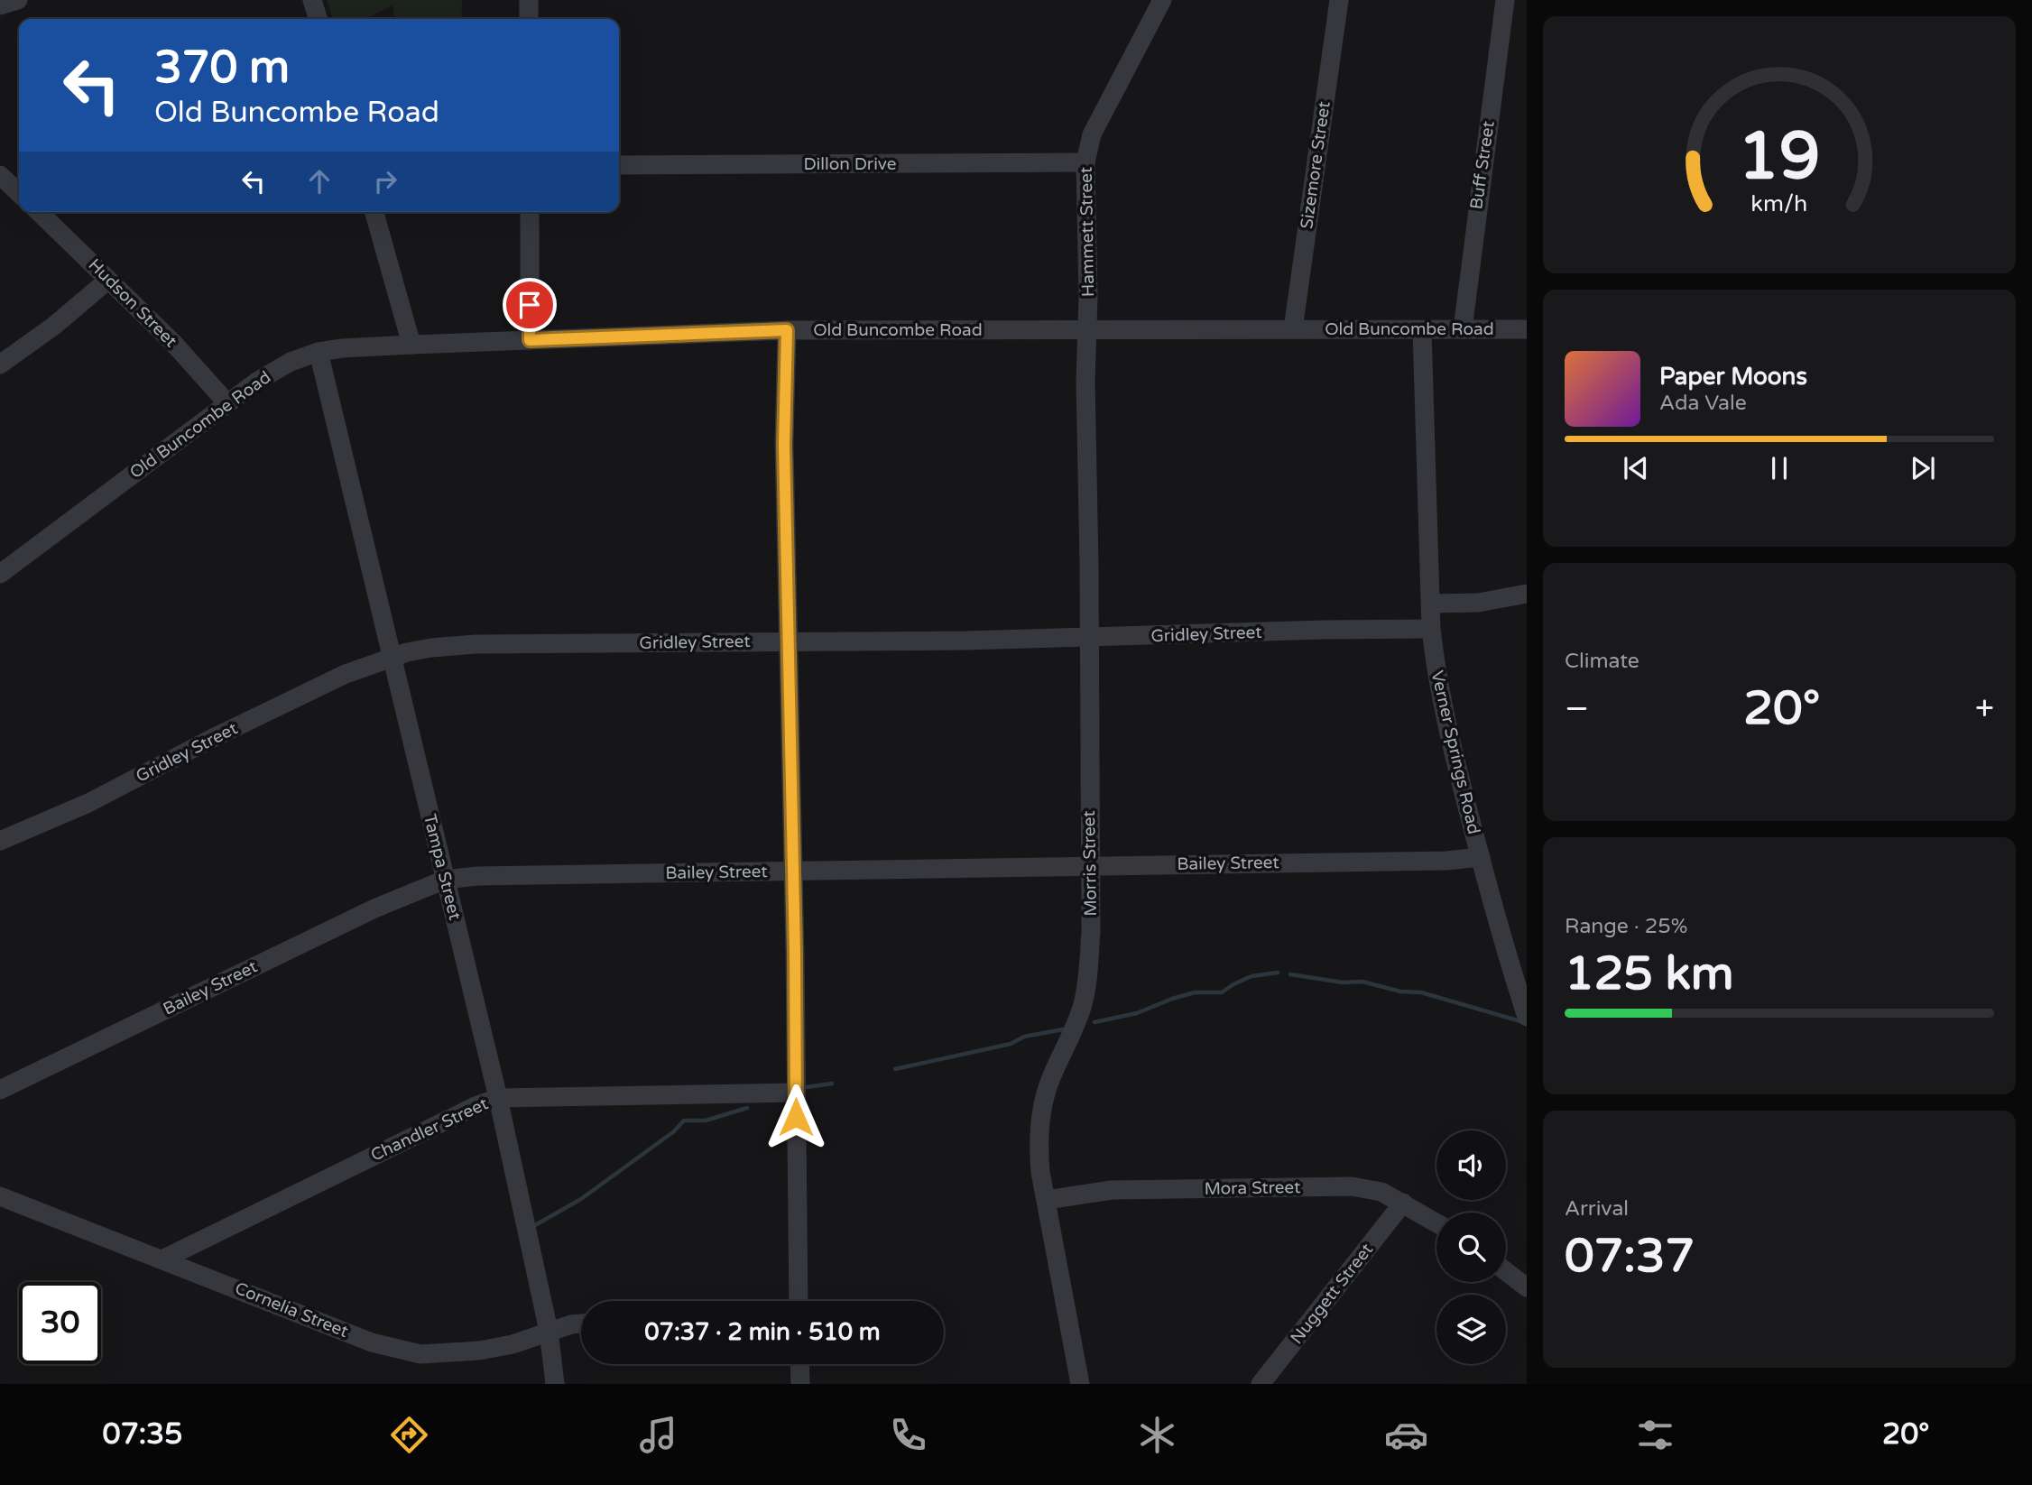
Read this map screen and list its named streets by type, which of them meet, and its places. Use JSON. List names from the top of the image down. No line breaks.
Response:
{"streets":{"street":["Dillon Drive","Sizemore Street","Buff Street","Hammett Street","Hudson Street","Old Buncombe Road","Gridley Street","Verner Springs Road","Morris Street","Bailey Street","Tampa Street","Chandler Street","Mora Street","Nuggett Street","Cornelia Street"]},"crossings":[["Dillon Drive","Hammett Street"],["Sizemore Street","Old Buncombe Road"],["Buff Street","Old Buncombe Road"],["Hammett Street","Old Buncombe Road"],["Hammett Street","Morris Street"],["Hudson Street","Old Buncombe Road"],["Old Buncombe Road","Verner Springs Road"],["Old Buncombe Road","Morris Street"],["Old Buncombe Road","Tampa Street"],["Gridley Street","Verner Springs Road"],["Gridley Street","Morris Street"],["Gridley Street","Tampa Street"],["Verner Springs Road","Bailey Street"],["Morris Street","Bailey Street"],["Morris Street","Mora Street"],["Bailey Street","Tampa Street"],["Tampa Street","Chandler Street"],["Tampa Street","Cornelia Street"],["Chandler Street","Cornelia Street"],["Mora Street","Nuggett Street"]],"page":{"turn":["370 m","Old Buncombe Road"],"song":["Paper Moons","Ada Vale"],"tile":["Climate",["Range · 25%","125 km"],["Arrival","07:37"]],"heat":["−","20°","+"],"limit":"30","trip":"07:37 · 2 min · 510 m","tabs":["07:35","20°"],"gauge":["19","km/h"]}}
